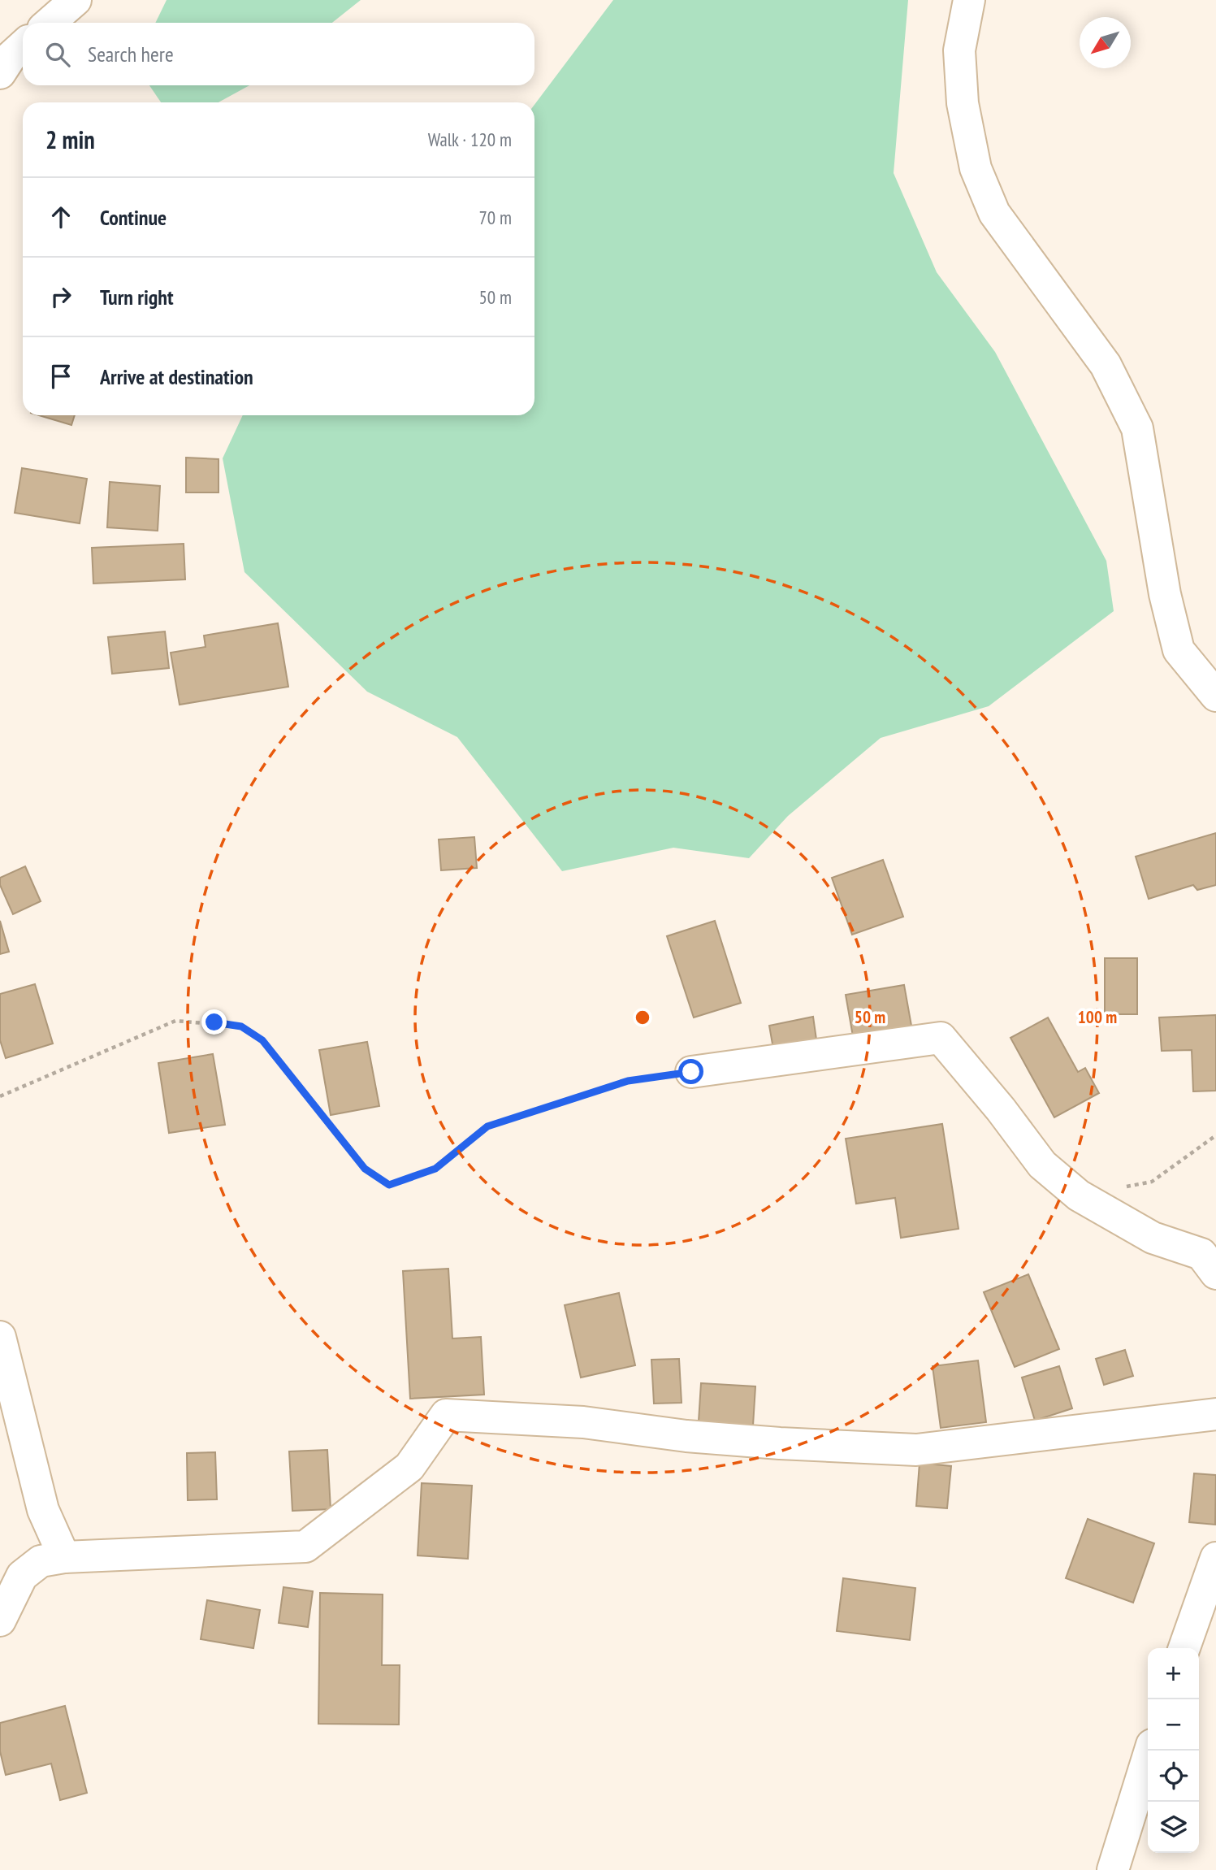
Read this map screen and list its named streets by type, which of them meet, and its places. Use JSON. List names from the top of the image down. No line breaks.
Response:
{"north":"bottom left","page":{"search":"Search here","heading":["2 min","Walk · 120 m"],"list":[["Continue","70 m"],["Turn right","50 m"],"Arrive at destination"],"map_buttons":["+","−"]},"rings":["50 m","100 m"]}
